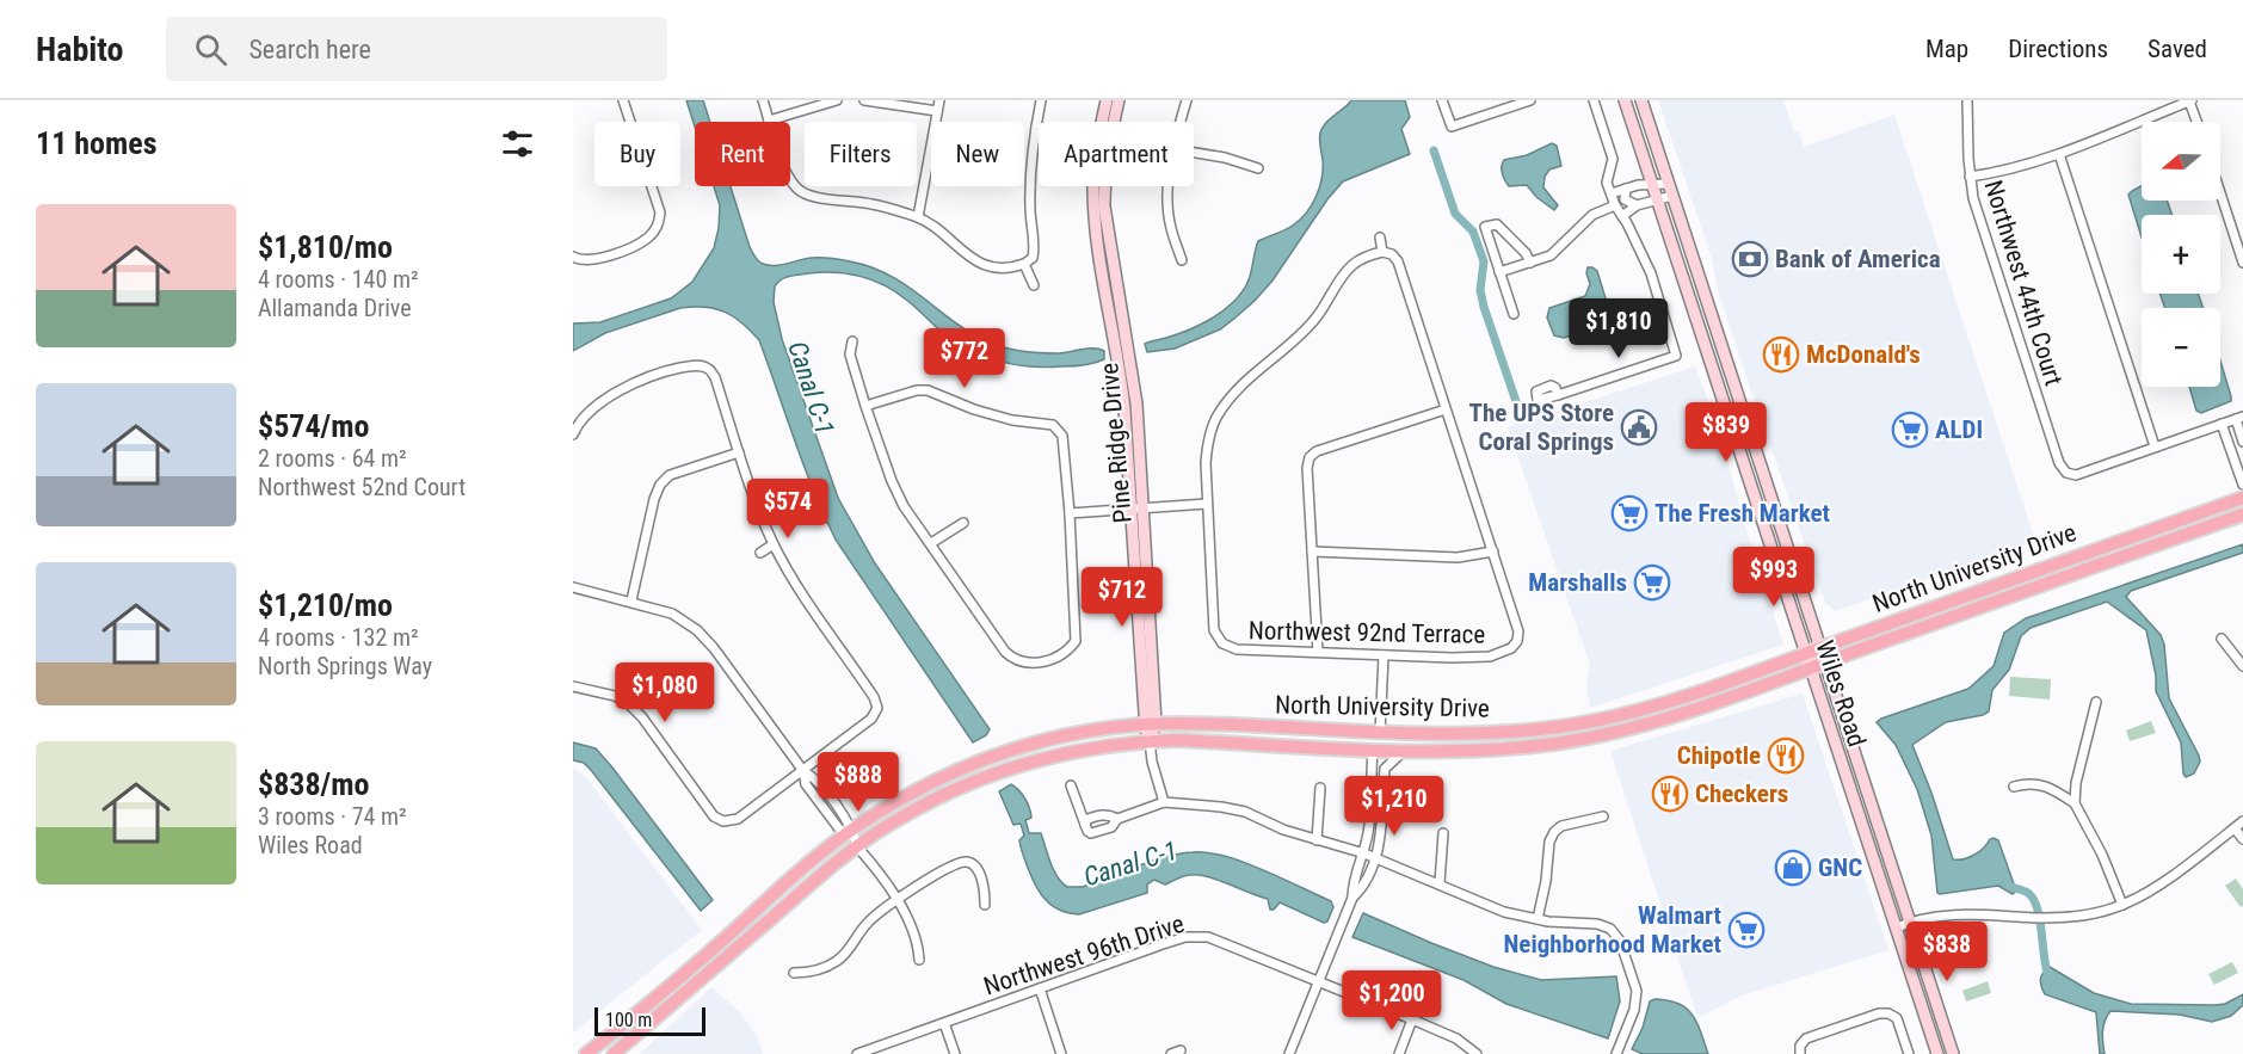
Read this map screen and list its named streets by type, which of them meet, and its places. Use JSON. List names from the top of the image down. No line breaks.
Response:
{"streets":{"main road":["Pine Ridge Drive","North University Drive","Wiles Road"],"street":["Northwest 44th Court","Northwest 92nd Terrace","Northwest 96th Drive"]},"crossings":[["Pine Ridge Drive","North University Drive"],["North University Drive","Wiles Road"]],"water":["Canal C-1"],"places":{"bank":["Bank of America"],"restaurant":["McDonald's","Chipotle","Checkers"],"public building":["The UPS Store Coral Springs"],"supermarket":["ALDI","The Fresh Market","Marshalls","Walmart Neighborhood Market"],"shop":["GNC"]},"scale_bar":"100 m","north":"left","page":{"header":"Habito","search":"Search here","nav":["Map","Directions","Saved"],"heading":"11 homes","map_buttons":["+","−"],"chip":["Buy","Rent","Filters","New","Apartment"],"list":[{"name":"$1,810/mo","note":"4 rooms · 140 m² · Allamanda Drive"},{"name":"$574/mo","note":"2 rooms · 64 m² · Northwest 52nd Court"},{"name":"$1,210/mo","note":"4 rooms · 132 m² · North Springs Way"},{"name":"$838/mo","note":"3 rooms · 74 m² · Wiles Road"}],"price":["$1,810","$772","$839","$574","$993","$712","$1,080","$888","$1,210","$838","$1,200"],"scale":"100 m"}}
